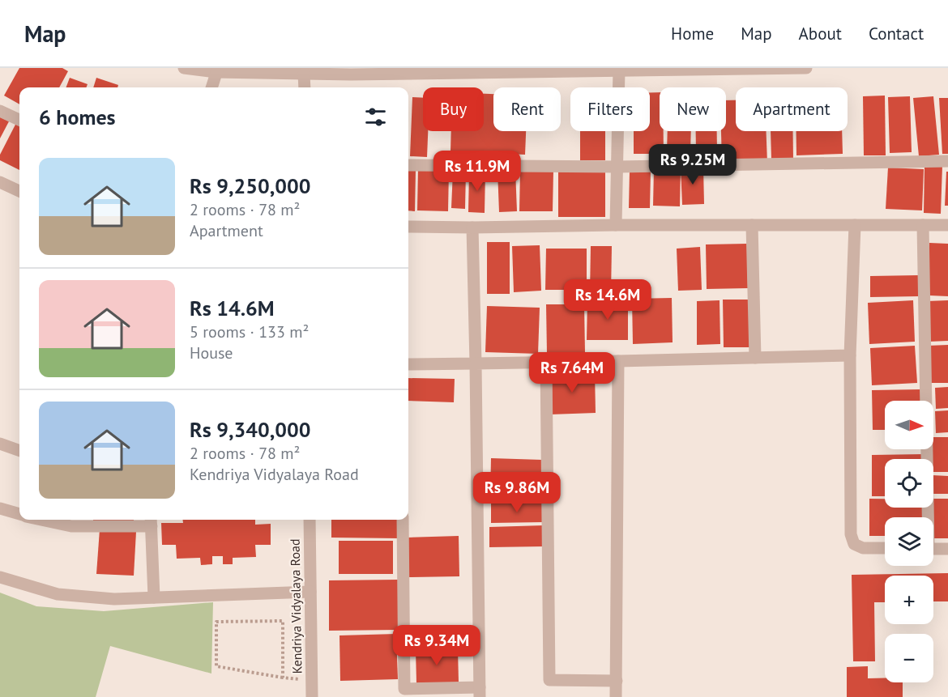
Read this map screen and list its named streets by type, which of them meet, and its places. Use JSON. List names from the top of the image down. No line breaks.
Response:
{"streets":{"street":["Kendriya Vidyalaya Road"]},"north":"right","page":{"header":"Map","nav":["Home","Map","About","Contact"],"chip":["Buy","Rent","Filters","New","Apartment"],"heading":"6 homes","price":["Rs 9.25M","Rs 11.9M","Rs 14.6M","Rs 7.64M","Rs 9.86M","Rs 9.34M"],"list":[{"name":"Rs 9,250,000","note":"2 rooms · 78 m² · Apartment"},{"name":"Rs 14.6M","note":"5 rooms · 133 m² · House"},{"name":"Rs 9,340,000","note":"2 rooms · 78 m² · Kendriya Vidyalaya Road"}],"map_buttons":["+","−"]}}
